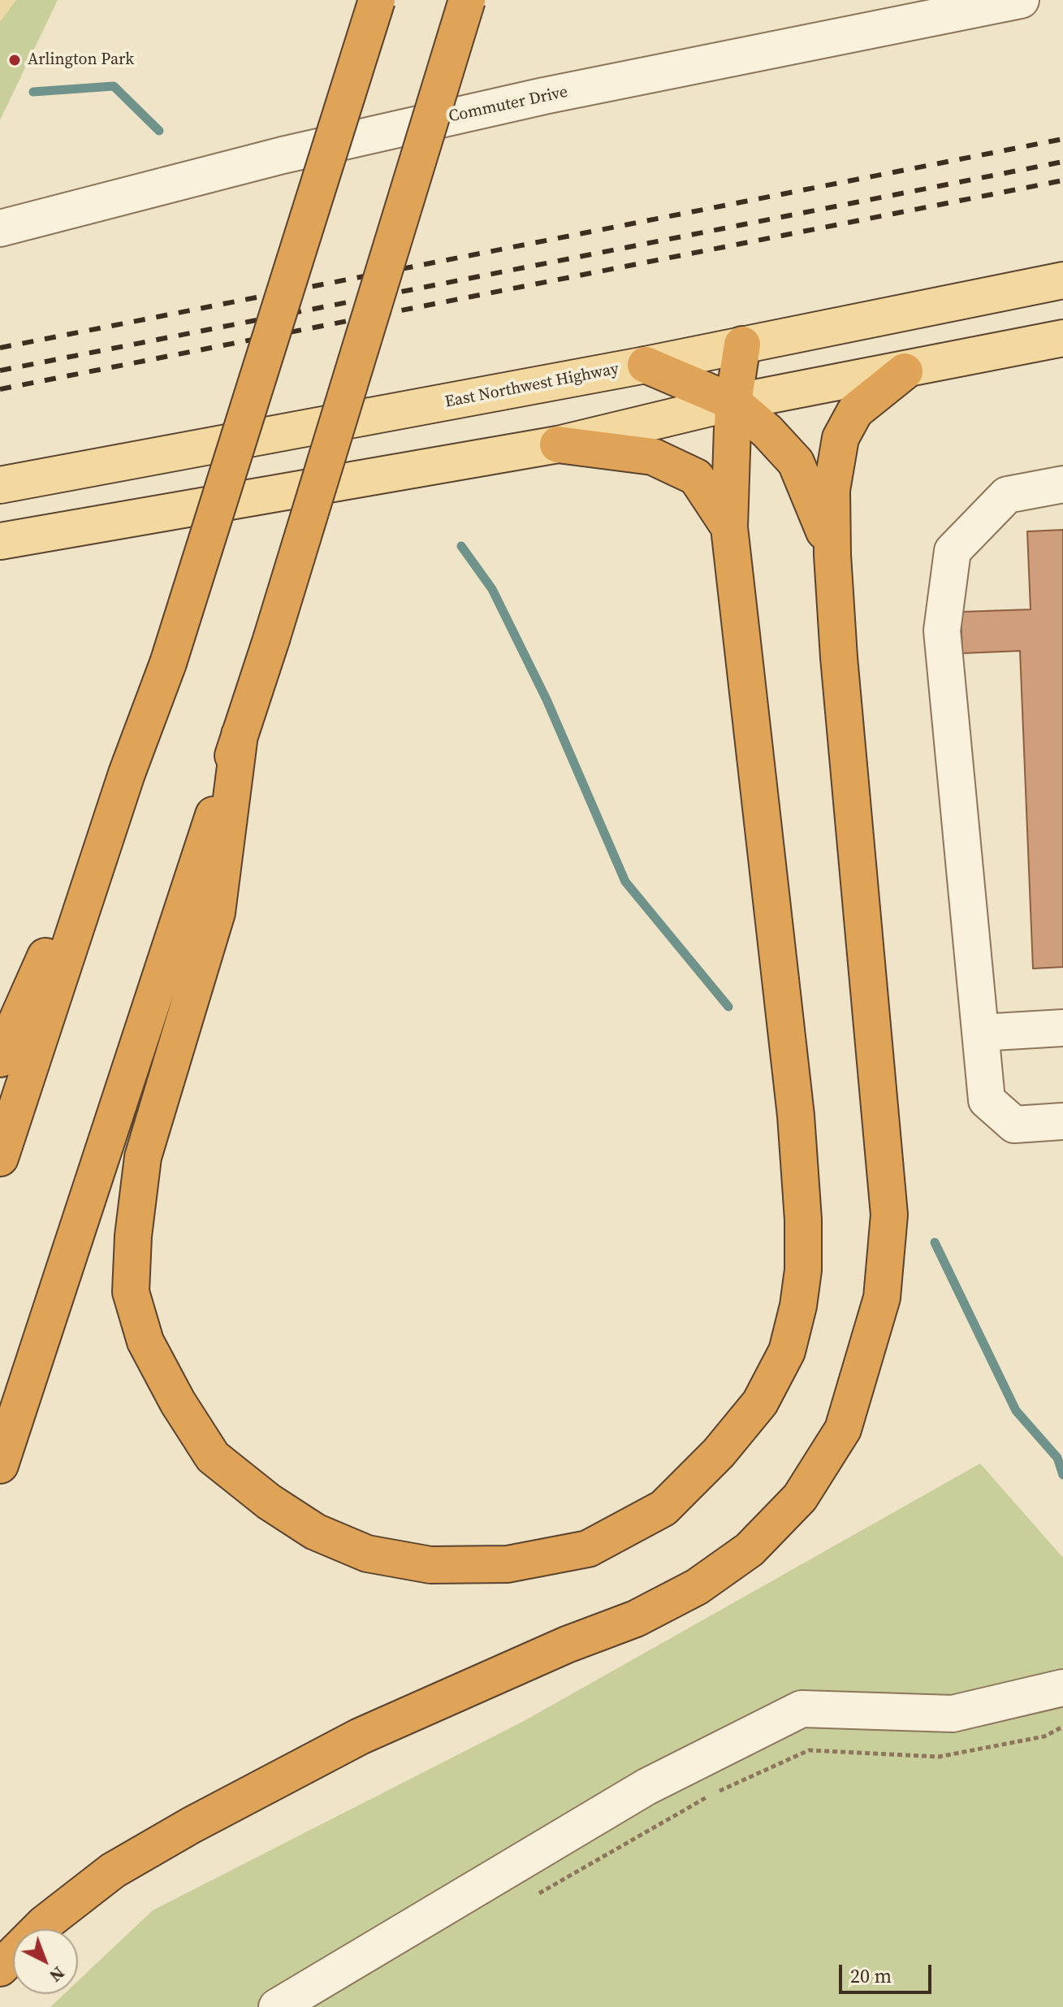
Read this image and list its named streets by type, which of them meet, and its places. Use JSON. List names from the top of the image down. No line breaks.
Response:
{"streets":{"main road":["East Northwest Highway"],"street":["Commuter Drive"]},"places":["Arlington Park"],"scale_bar":"20 m","north":"bottom right"}
